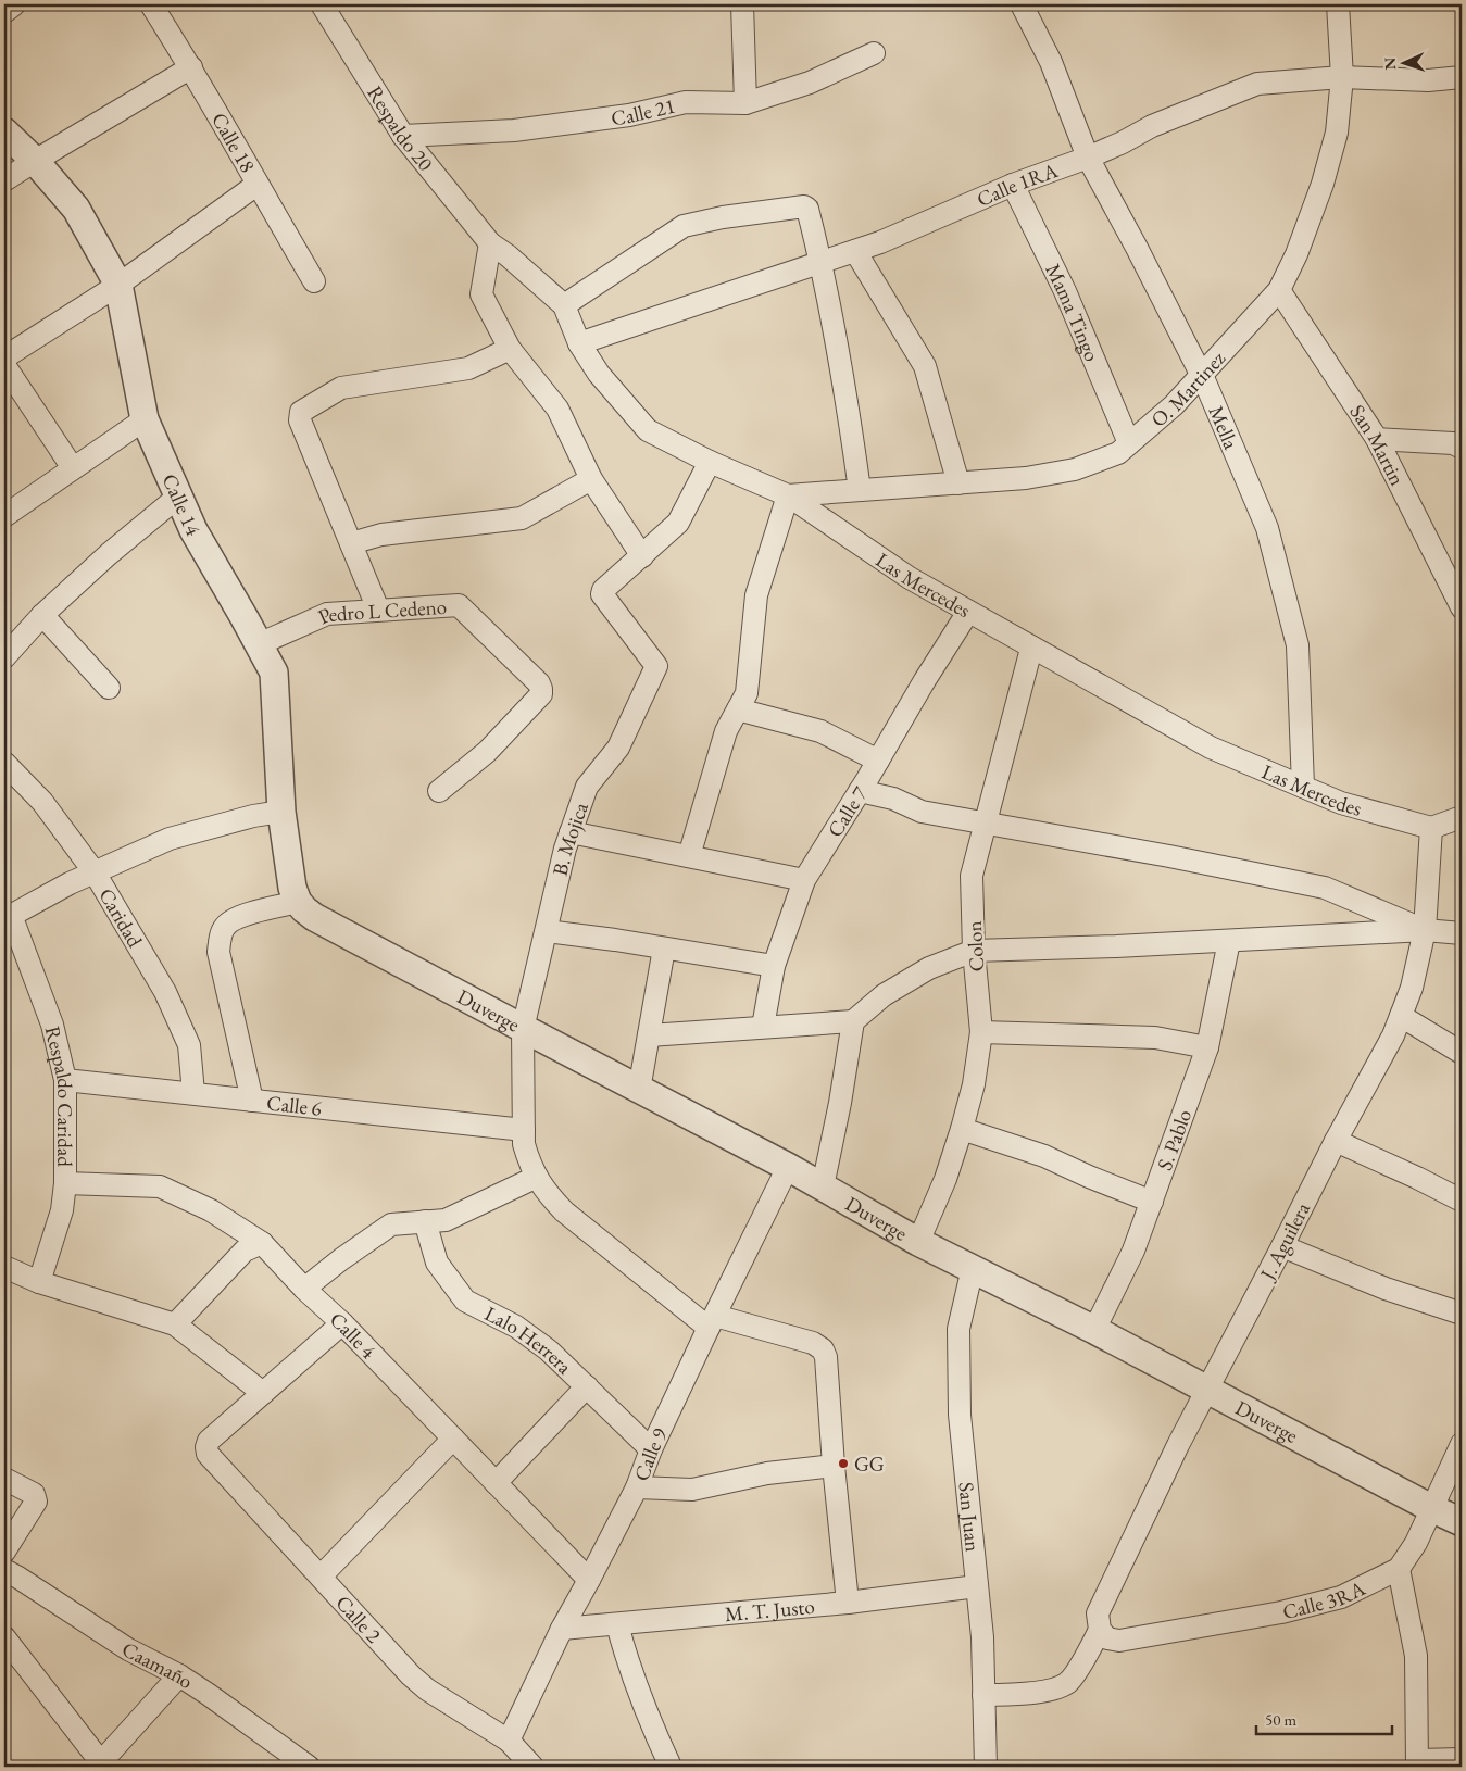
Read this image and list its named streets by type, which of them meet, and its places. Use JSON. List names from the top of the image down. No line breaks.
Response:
{"streets":{"street":["Calle 21","Respaldo 20","Calle 18","Calle 1RA","Mama Tingo","O. Martinez","Mella","San Martin","Calle 14","Las Mercedes","Pedro L Cedeno","Calle 7","B. Mojica","Caridad","Colon","Duverge","Respaldo Caridad","Calle 6","S. Pablo","J. Aguilera","Calle 4","Lalo Herrera","Calle 9","San Juan","Calle 3RA","M. T. Justo","Calle 2","Caamaño"]},"crossings":[["Calle 21","Respaldo 20"],["Respaldo 20","Las Mercedes"],["Calle 1RA","Mama Tingo"],["Calle 1RA","O. Martinez"],["Calle 1RA","Mella"],["Calle 1RA","Las Mercedes"],["Mama Tingo","O. Martinez"],["O. Martinez","Mella"],["O. Martinez","San Martin"],["O. Martinez","Las Mercedes"],["Mella","Las Mercedes"],["Calle 14","Pedro L Cedeno"],["Calle 14","Duverge"],["Las Mercedes","Calle 7"],["Las Mercedes","Colon"],["Las Mercedes","J. Aguilera"],["B. Mojica","Duverge"],["B. Mojica","Calle 6"],["Caridad","Calle 6"],["Colon","Duverge"],["Duverge","S. Pablo"],["Duverge","J. Aguilera"],["Duverge","Calle 9"],["Duverge","San Juan"],["Duverge","Calle 3RA"],["Respaldo Caridad","Calle 6"],["Respaldo Caridad","Calle 4"],["J. Aguilera","Calle 3RA"],["Calle 4","Calle 9"],["Lalo Herrera","Calle 9"],["Calle 9","M. T. Justo"],["Calle 9","Calle 2"],["San Juan","M. T. Justo"]],"places":["GG"],"scale_bar":"50 m","north":"left"}
